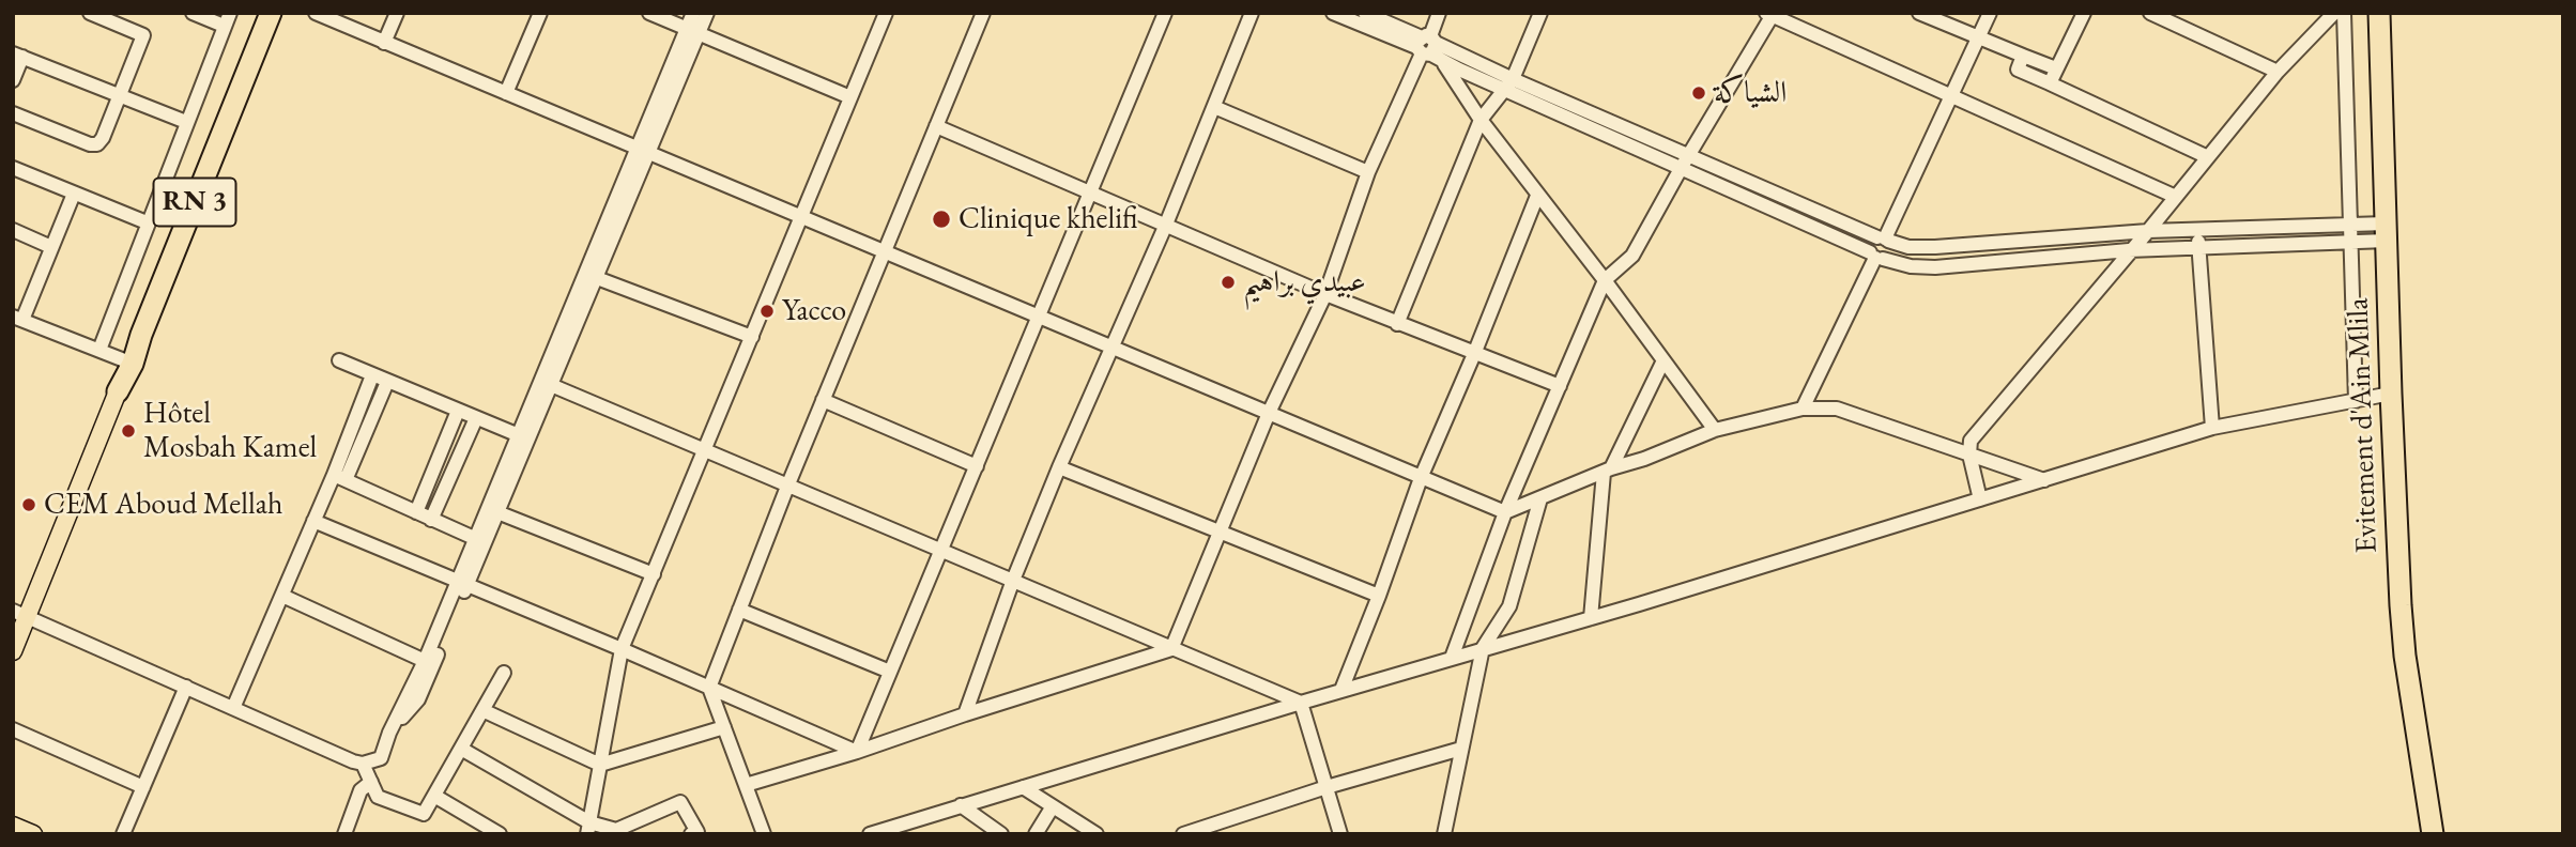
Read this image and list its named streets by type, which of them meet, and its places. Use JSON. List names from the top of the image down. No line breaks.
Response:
{"streets":{"highway":["RN 3","Evitement d'Ain Mlila"]},"places":["الشياكة","Clinique khelifi","عبيدي براهيم","Yacco","Hôtel Mosbah Kamel","CEM Aboud Mellah"]}
